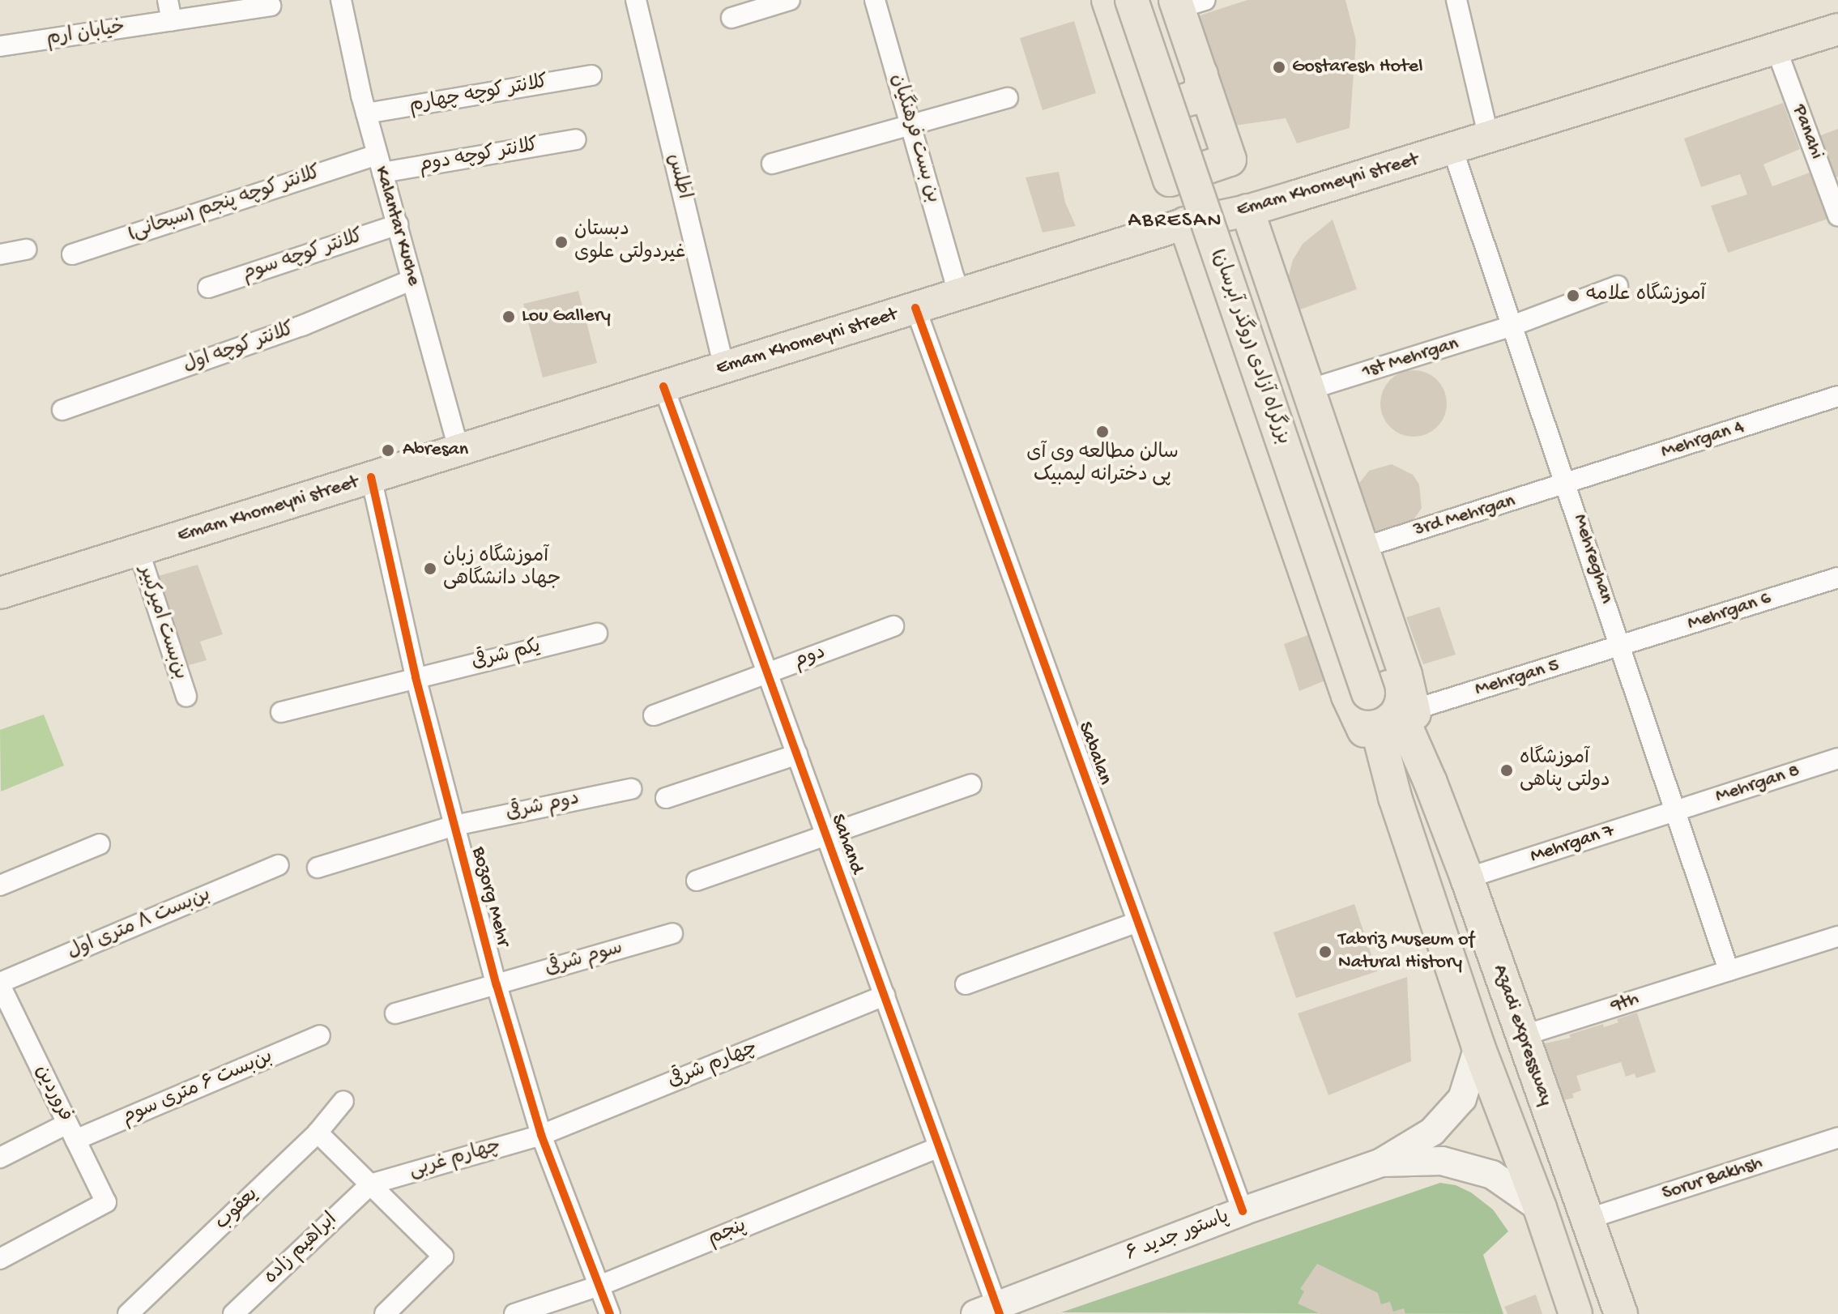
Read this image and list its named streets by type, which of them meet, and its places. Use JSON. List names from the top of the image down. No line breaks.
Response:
{"streets":{"highway":["بزرگراه آزادی (روگذر آبرسان)","Azadi expressway"],"main road":["Emam Khomeyni street","پاستور جدید ۶"],"street":["خیابان ارم","کلانتر کوچه چهارم","Panahi","بن بست فرهنگیان","کلانتر کوچه دوم","اطلس","کلانتر کوچه پنجم (سبحانی)","Kalantar Kuche","کلانتر کوچه سوم","کلانتر کوچه اول","1st Mehrgan","Mehrgan 4","3rd Mehrgan","Mehreghan","Mehrgan 6","بن‌بست امیرکبیر","یکم شرقی","دوم","Mehrgan 5","Sabalan","Mehrgan 8","دوم شرقی","Sahand","Mehrgan 7","Bozorg Mehr","بن‌بست ۸ متری اول","سوم شرقی","9th","چهارم شرقی","بن‌بست ۶ متری سوم","فروردین","چهارم غربی","Sorur Bakhsh","یعقوب","پنجم","ابراهیم زاده"]},"crossings":[["کلانتر کوچه چهارم","Kalantar Kuche"],["Panahi","Emam Khomeyni street"],["بن بست فرهنگیان","Emam Khomeyni street"],["کلانتر کوچه دوم","کلانتر کوچه پنجم (سبحانی)"],["کلانتر کوچه دوم","Kalantar Kuche"],["اطلس","Emam Khomeyni street"],["Emam Khomeyni street","Kalantar Kuche"],["Emam Khomeyni street","Mehreghan"],["Emam Khomeyni street","بن‌بست امیرکبیر"],["Emam Khomeyni street","Sabalan"],["Emam Khomeyni street","Sahand"],["Emam Khomeyni street","Bozorg Mehr"],["کلانتر کوچه پنجم (سبحانی)","Kalantar Kuche"],["Kalantar Kuche","کلانتر کوچه سوم"],["Kalantar Kuche","کلانتر کوچه اول"],["بزرگراه آزادی (روگذر آبرسان)","Azadi expressway"],["1st Mehrgan","Mehreghan"],["Mehrgan 4","3rd Mehrgan"],["Mehrgan 4","Mehreghan"],["3rd Mehrgan","Mehreghan"],["Mehreghan","Mehrgan 6"],["Mehreghan","Mehrgan 5"],["Mehreghan","Mehrgan 8"],["Mehreghan","Mehrgan 7"],["Mehreghan","9th"],["Mehrgan 6","Mehrgan 5"],["یکم شرقی","Bozorg Mehr"],["دوم","Sahand"],["Sabalan","پاستور جدید ۶"],["Mehrgan 8","Mehrgan 7"],["دوم شرقی","Bozorg Mehr"],["Sahand","چهارم شرقی"],["Sahand","پنجم"],["Sahand","پاستور جدید ۶"],["Mehrgan 7","Azadi expressway"],["Bozorg Mehr","سوم شرقی"],["Bozorg Mehr","چهارم شرقی"],["Bozorg Mehr","چهارم غربی"],["Bozorg Mehr","پنجم"],["بن‌بست ۸ متری اول","فروردین"],["9th","Azadi expressway"],["Azadi expressway","Sorur Bakhsh"],["چهارم شرقی","چهارم غربی"],["بن‌بست ۶ متری سوم","فروردین"],["چهارم غربی","ابراهیم زاده"]],"districts":["ABRESAN"],"places":["Gostaresh Hotel","دبستان غیردولتی علوی","آموزشگاه علامه","Lou Gallery","سالن مطالعه وی آی پی دخترانه لیمبیک","Abresan","آموزشگاه زبان جهاد دانشگاهی","آموزشگاه دولتی پناهی","Tabriz Museum of Natural History"]}
